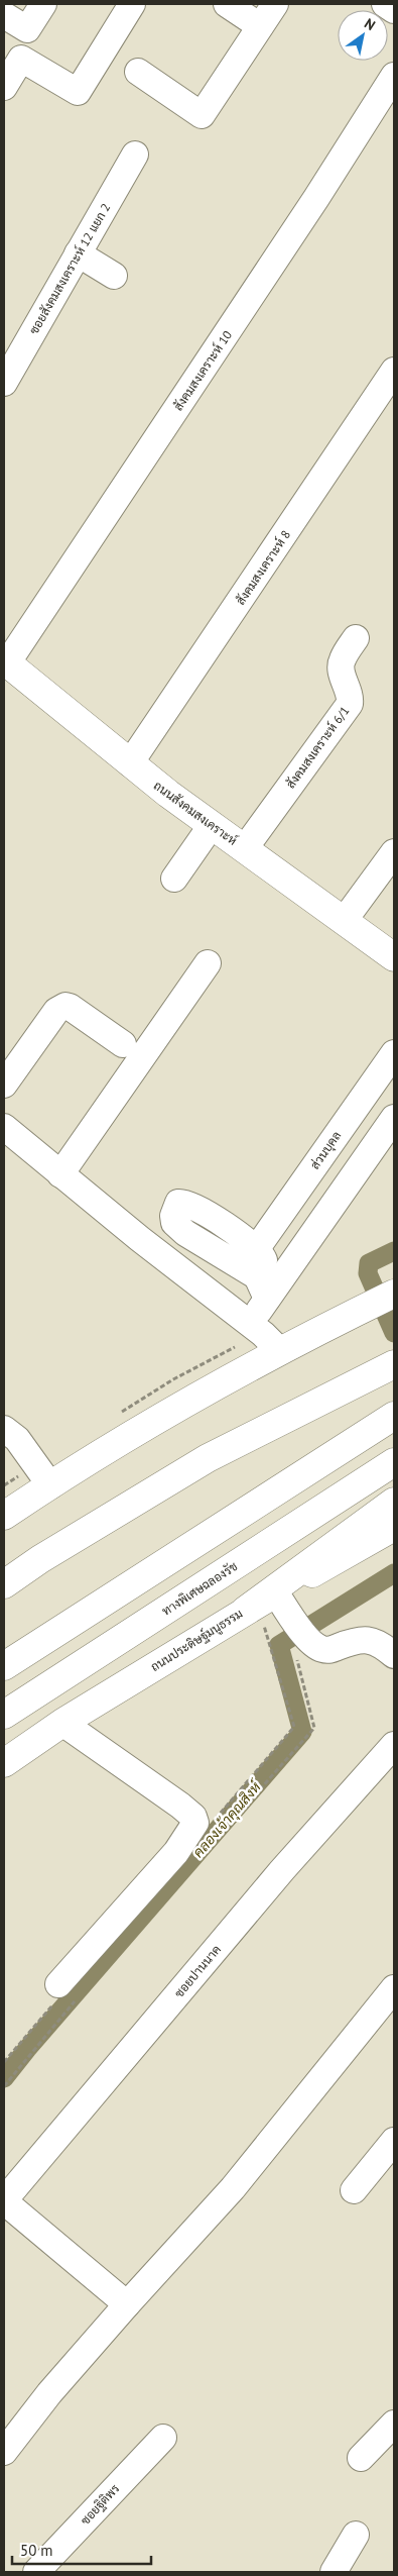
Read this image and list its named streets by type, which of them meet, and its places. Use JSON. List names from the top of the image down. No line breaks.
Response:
{"streets":{"main road":["ถนนสังคมสงเคราะห์","ทางพิเศษฉลองรัช","ถนนประดิษฐ์มนูธรรม"],"street":["ซอยสังคมสงเคราะห์ 12 แยก 2","สังคมสงเคราะห์ 10","สังคมสงเคราะห์ 8","สังคมสงเคราะห์ 6/1","ส่วนบุคล","ซอยปานนาค","ซอยฐิติพร"]},"crossings":[["สังคมสงเคราะห์ 10","ถนนสังคมสงเคราะห์"],["สังคมสงเคราะห์ 8","ถนนสังคมสงเคราะห์"],["สังคมสงเคราะห์ 6/1","ถนนสังคมสงเคราะห์"]],"water":["คลองเจ้าคุณสิงห์"],"scale_bar":"50 m","north":"top right"}
